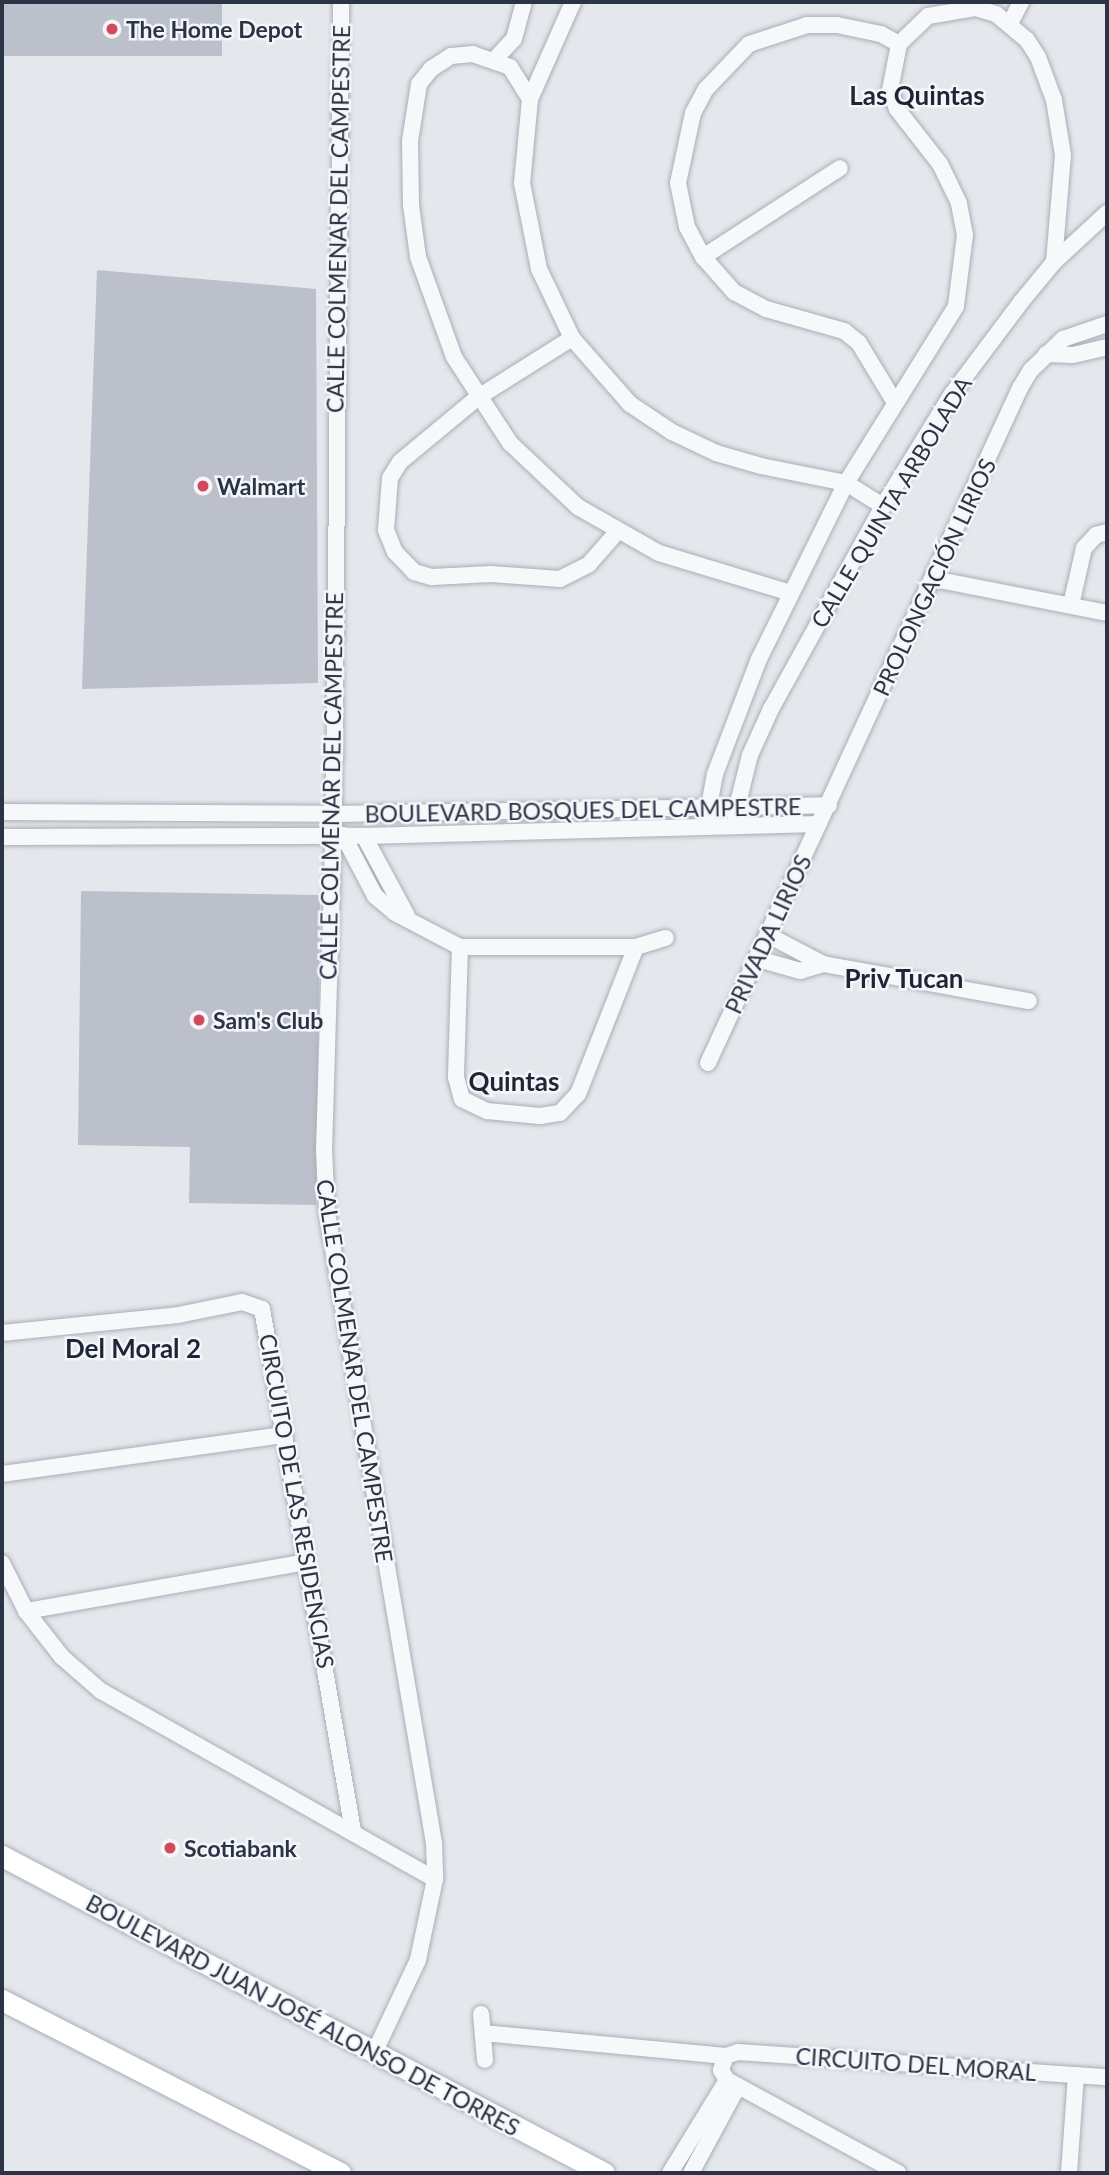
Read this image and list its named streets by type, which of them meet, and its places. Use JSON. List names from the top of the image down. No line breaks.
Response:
{"streets":{"main road":["BOULEVARD JUAN JOSÉ ALONSO DE TORRES"],"street":["CALLE COLMENAR DEL CAMPESTRE","CALLE QUINTA ARBOLADA","PROLONGACIÓN LIRIOS","BOULEVARD BOSQUES DEL CAMPESTRE","PRIVADA LIRIOS","CIRCUITO DE LAS RESIDENCIAS","CIRCUITO DEL MORAL"]},"crossings":[["CALLE COLMENAR DEL CAMPESTRE","BOULEVARD BOSQUES DEL CAMPESTRE"],["CALLE COLMENAR DEL CAMPESTRE","BOULEVARD JUAN JOSÉ ALONSO DE TORRES"],["CALLE QUINTA ARBOLADA","BOULEVARD BOSQUES DEL CAMPESTRE"],["PROLONGACIÓN LIRIOS","BOULEVARD BOSQUES DEL CAMPESTRE"],["PROLONGACIÓN LIRIOS","PRIVADA LIRIOS"],["BOULEVARD BOSQUES DEL CAMPESTRE","PRIVADA LIRIOS"]],"districts":["Las Quintas","Priv Tucan","Quintas","Del Moral 2"],"places":["The Home Depot","Walmart","Sam's Club","Scotiabank"]}
